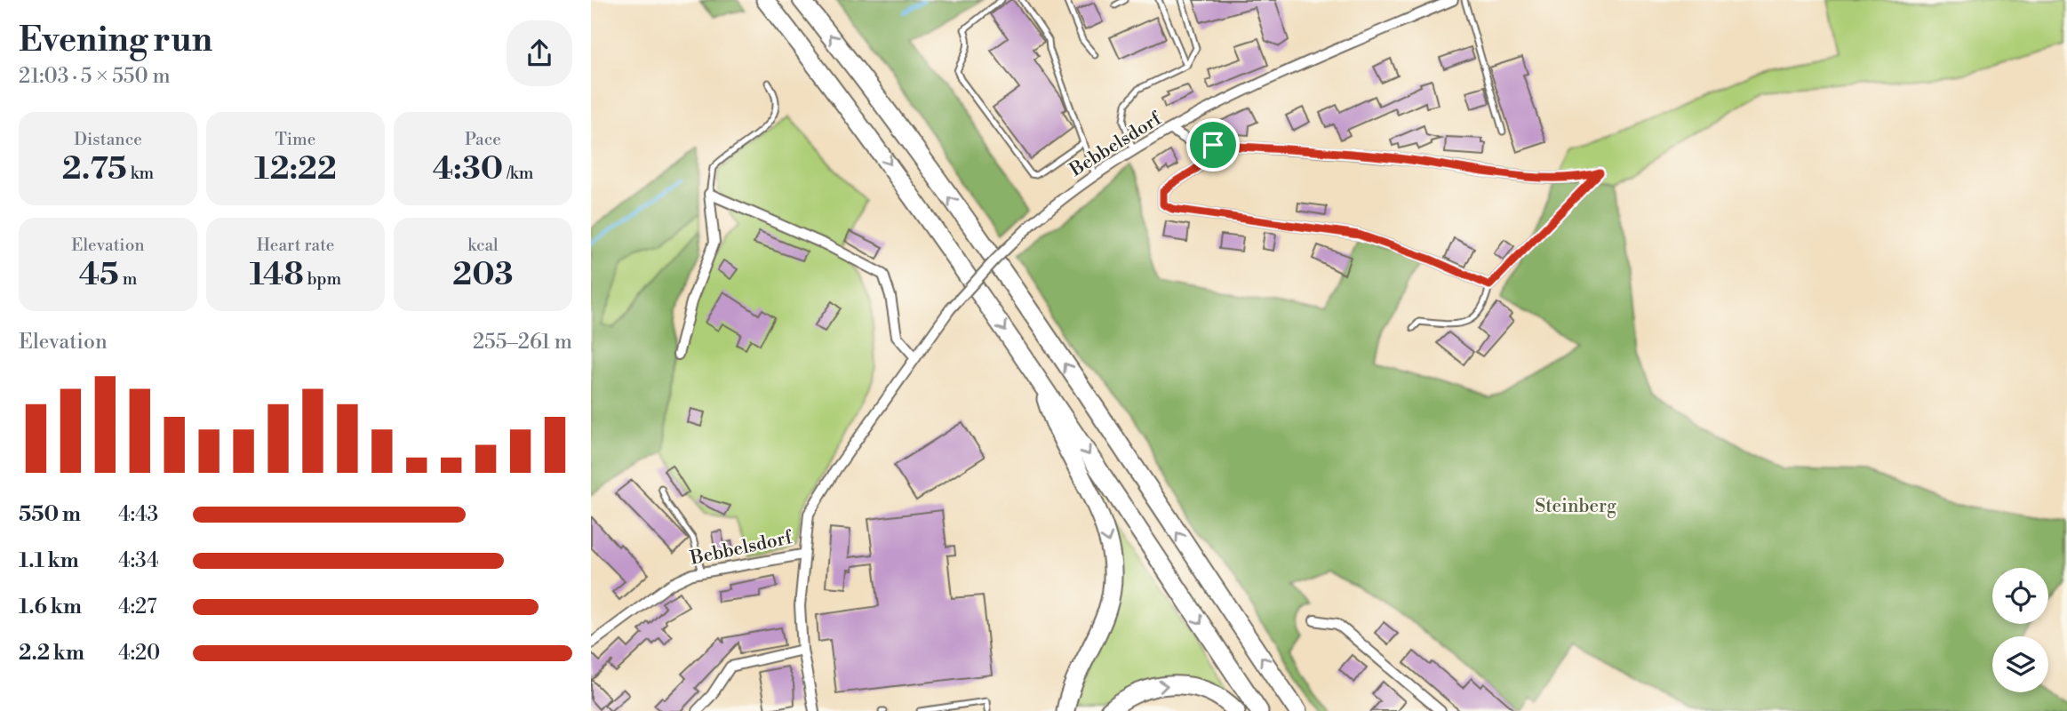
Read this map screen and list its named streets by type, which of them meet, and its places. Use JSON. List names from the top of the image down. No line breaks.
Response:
{"streets":{"street":["Bebbelsdorf"]},"parks":["Steinberg"],"page":{"heading":["Evening run","21:03 · 5 × 550 m"],"stats":[["Distance","2.75 km"],["Time","12:22"],["Pace","4:30 /km"],["Elevation","45 m"],["Heart rate","148 bpm"],["kcal","203"]],"chart":["Elevation","255–261 m"],"list":[{"name":"550 m","note":"4:43"},{"name":"1.1 km","note":"4:34"},{"name":"1.6 km","note":"4:27"},{"name":"2.2 km","note":"4:20"}]}}
